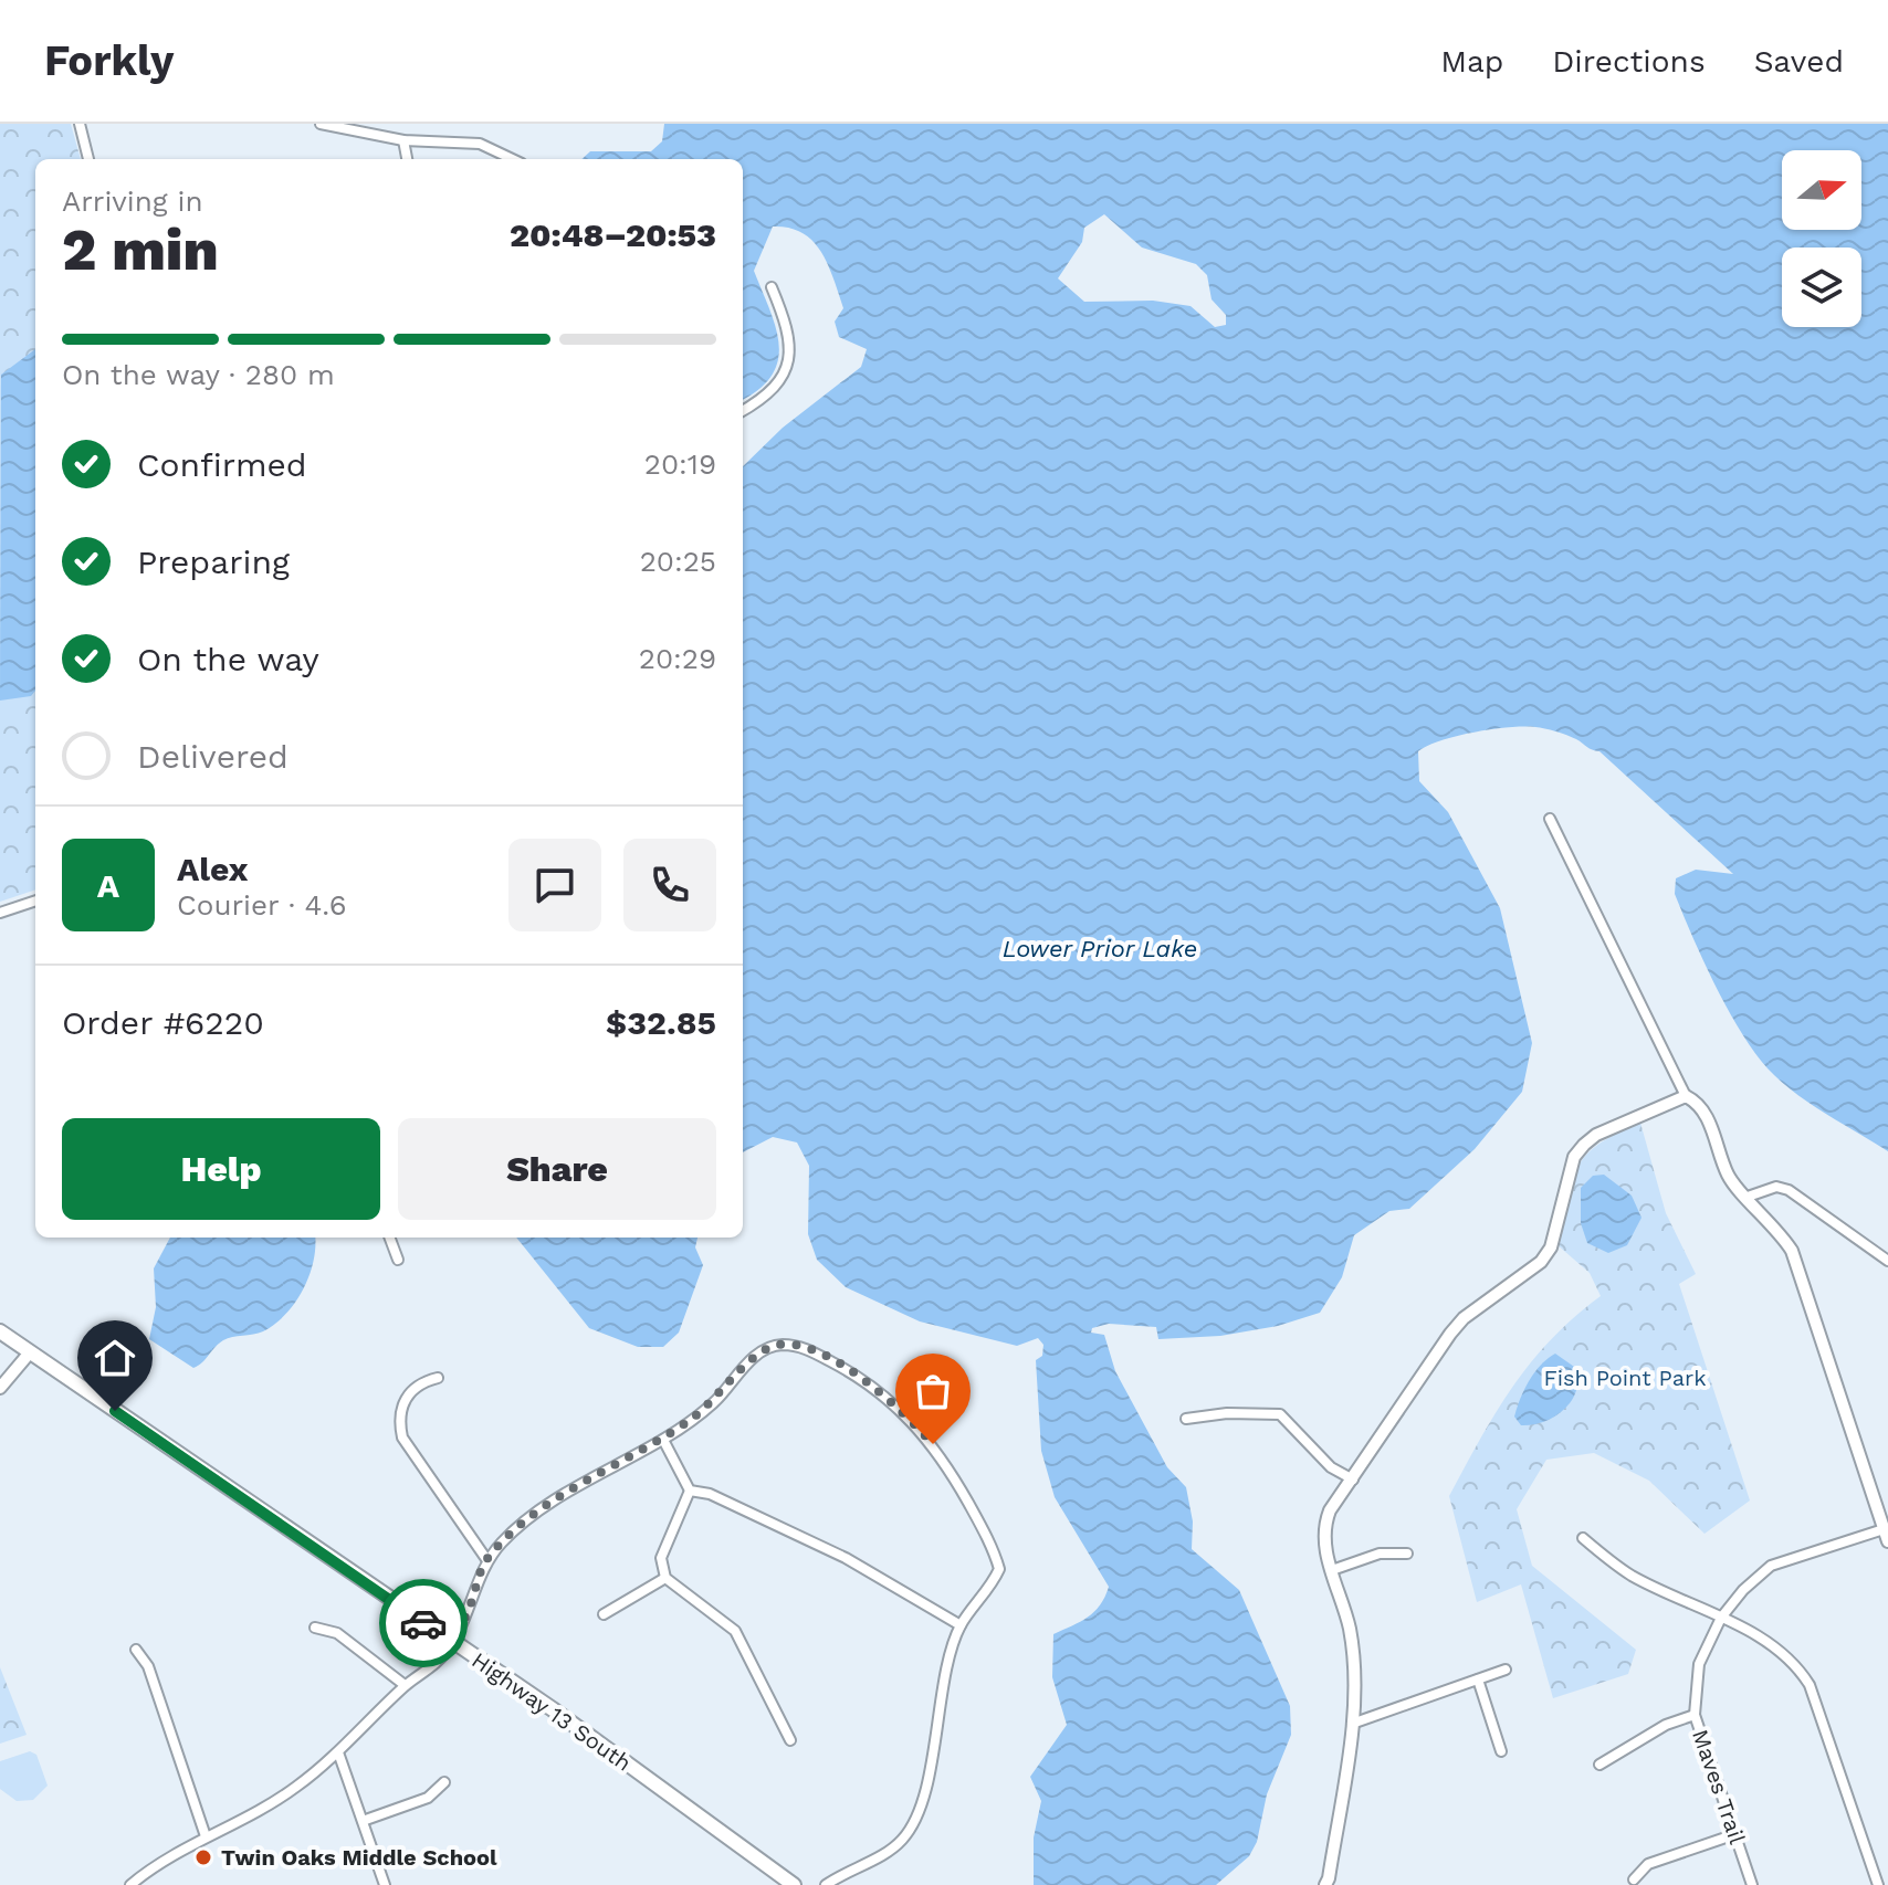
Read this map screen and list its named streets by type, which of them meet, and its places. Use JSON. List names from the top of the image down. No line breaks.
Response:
{"streets":{"main road":["Highway 13 South"],"street":["Maves Trail"]},"water":["Lower Prior Lake"],"parks":["Fish Point Park"],"places":["Twin Oaks Middle School"],"north":"right","page":{"header":"Forkly","nav":["Map","Directions","Saved"],"heading":["2 min","Arriving in","20:48–20:53"],"panel":["Alex","Courier · 4.6","Order #6220","$32.85"],"bar":"On the way · 280 m","list":[["Confirmed","20:19"],["Preparing","20:25"],["On the way","20:29"],"Delivered"],"round":"A","buttons":["Help","Share"]}}
